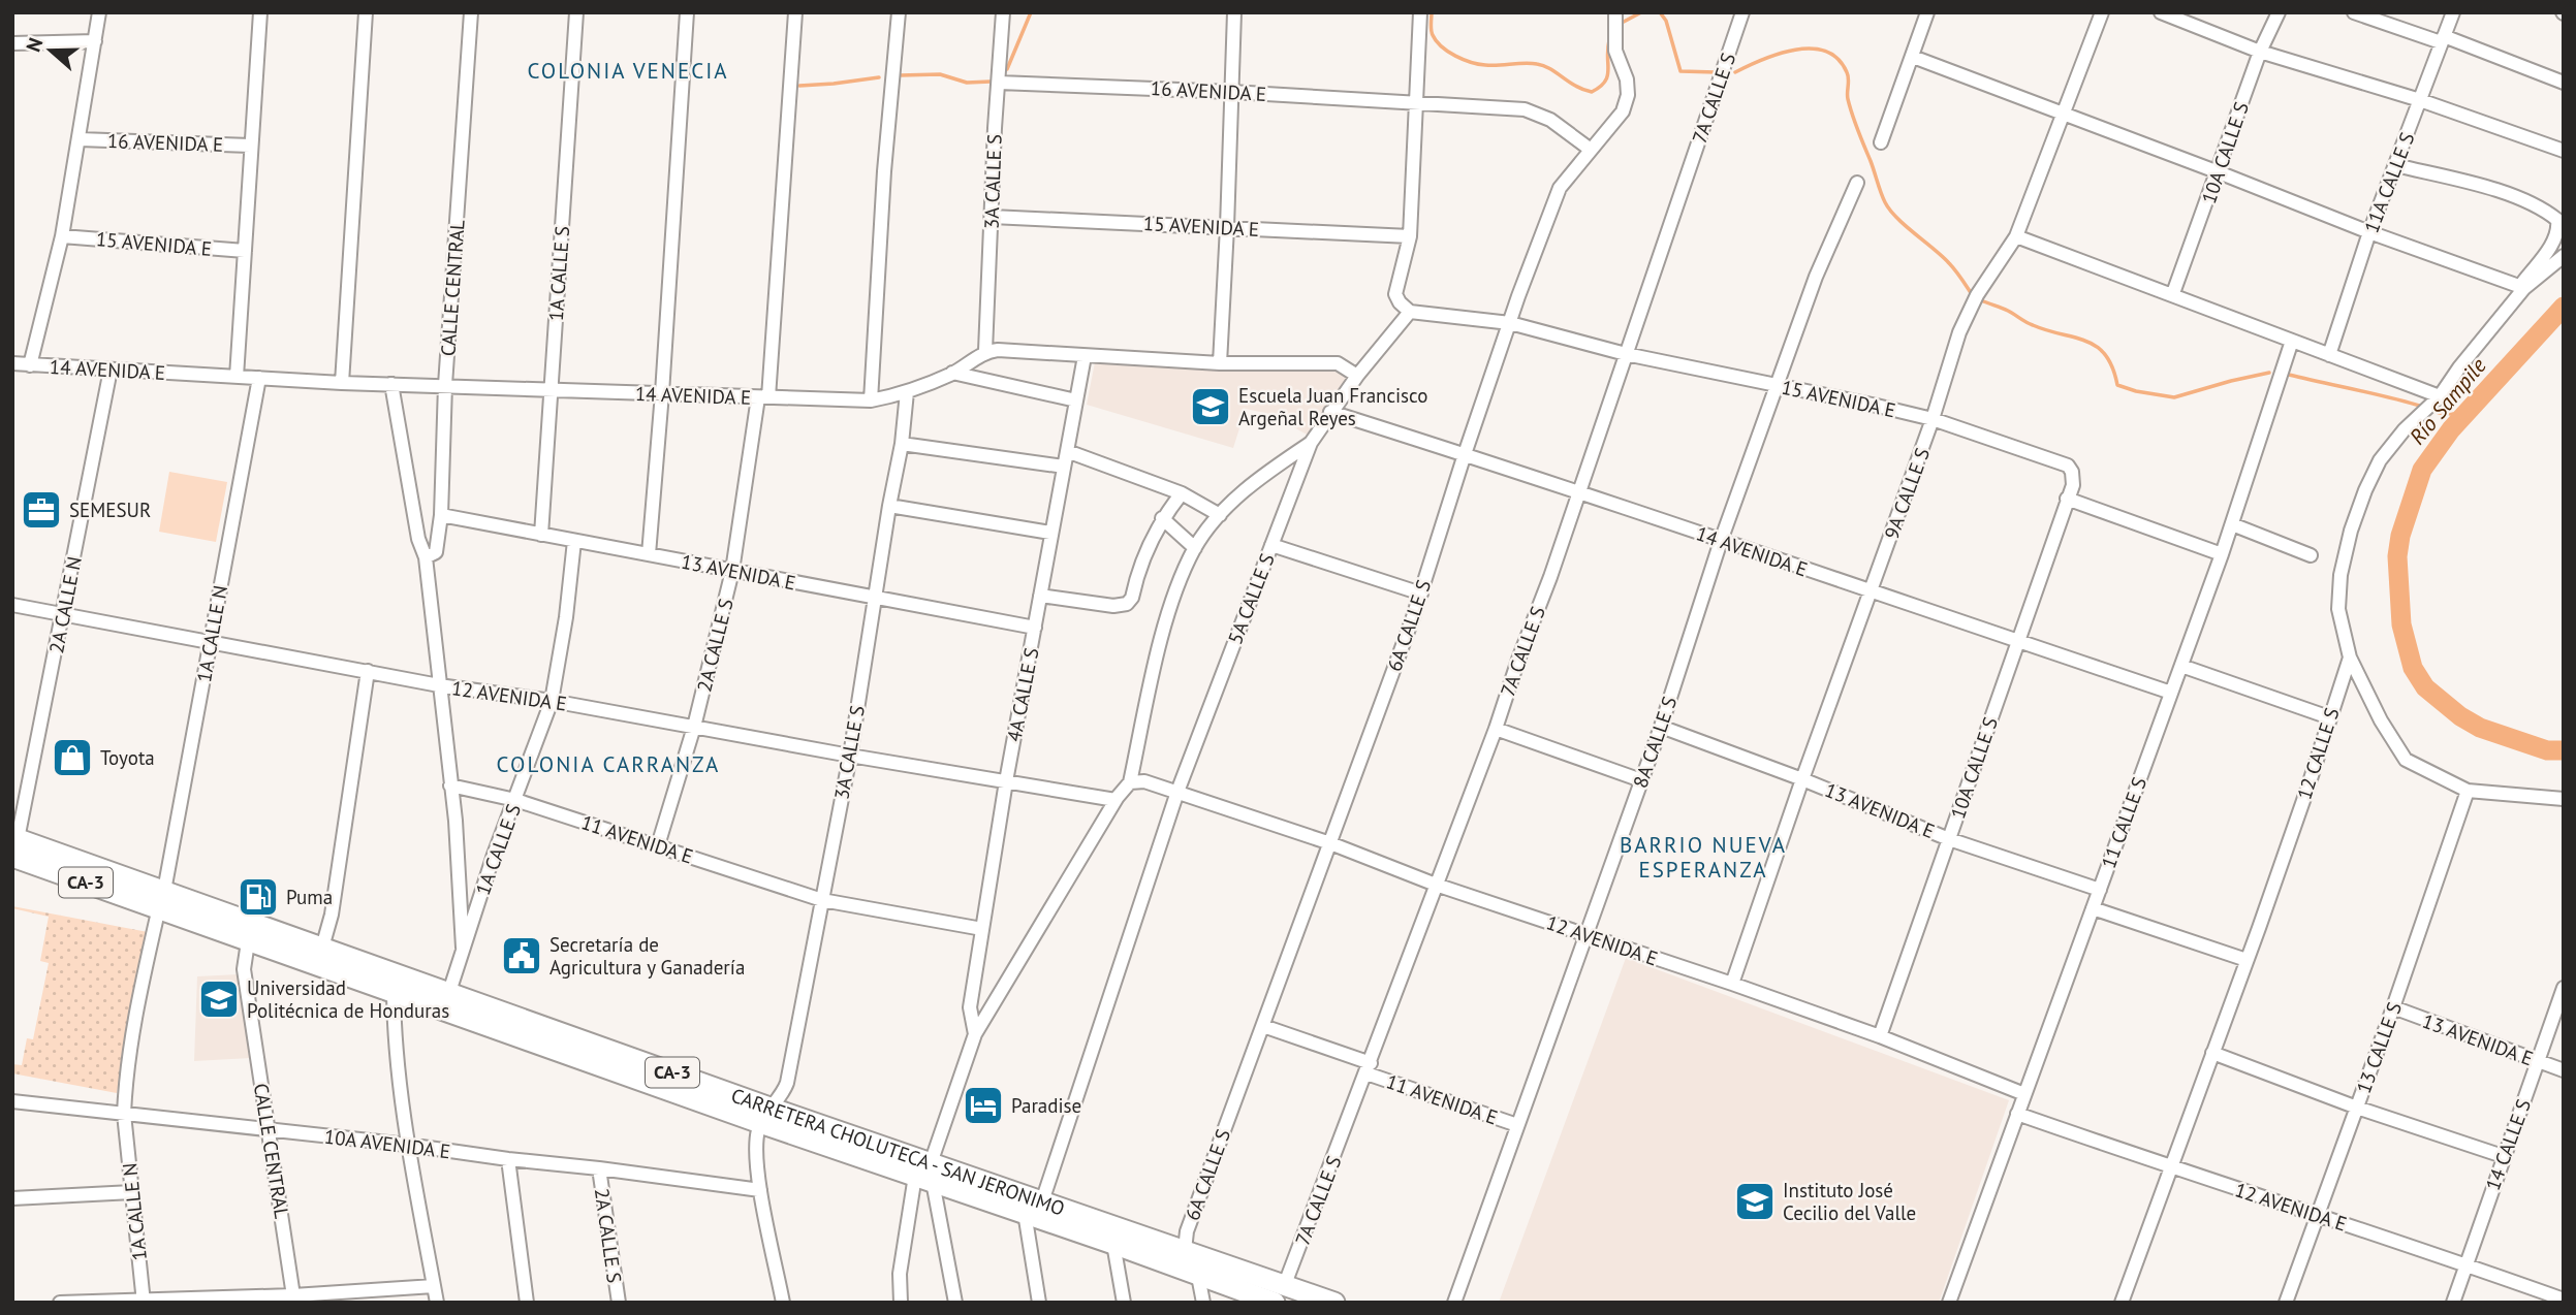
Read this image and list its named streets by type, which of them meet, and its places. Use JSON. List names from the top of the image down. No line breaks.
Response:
{"streets":{"highway":["CA-3","CARRETERA CHOLUTECA - SAN JERONIMO"],"street":["16 AVENIDA E","7A CALLE S","10A CALLE S","3A CALLE S","11A CALLE S","15 AVENIDA E","1A CALLE S","CALLE CENTRAL","14 AVENIDA E","9A CALLE S","13 AVENIDA E","5A CALLE S","2A CALLE N","6A CALLE S","1A CALLE N","2A CALLE S","4A CALLE S","12 AVENIDA E","8A CALLE S","12 CALLE S","11 CALLE S","11 AVENIDA E","13 CALLE S","10A AVENIDA E","14 CALLE S"]},"crossings":[["16 AVENIDA E","3A CALLE S"],["16 AVENIDA E","6A CALLE S"],["7A CALLE S","15 AVENIDA E"],["7A CALLE S","14 AVENIDA E"],["7A CALLE S","12 AVENIDA E"],["7A CALLE S","11 AVENIDA E"],["7A CALLE S","CARRETERA CHOLUTECA - SAN JERONIMO"],["10A CALLE S","15 AVENIDA E"],["10A CALLE S","14 AVENIDA E"],["10A CALLE S","13 AVENIDA E"],["10A CALLE S","12 AVENIDA E"],["3A CALLE S","15 AVENIDA E"],["3A CALLE S","14 AVENIDA E"],["3A CALLE S","13 AVENIDA E"],["3A CALLE S","12 AVENIDA E"],["3A CALLE S","11 AVENIDA E"],["3A CALLE S","10A AVENIDA E"],["3A CALLE S","CARRETERA CHOLUTECA - SAN JERONIMO"],["15 AVENIDA E","9A CALLE S"],["15 AVENIDA E","5A CALLE S"],["15 AVENIDA E","6A CALLE S"],["15 AVENIDA E","8A CALLE S"],["1A CALLE S","14 AVENIDA E"],["1A CALLE S","13 AVENIDA E"],["1A CALLE S","12 AVENIDA E"],["1A CALLE S","11 AVENIDA E"],["1A CALLE S","CARRETERA CHOLUTECA - SAN JERONIMO"],["CALLE CENTRAL","14 AVENIDA E"],["CALLE CENTRAL","13 AVENIDA E"],["CALLE CENTRAL","10A AVENIDA E"],["CALLE CENTRAL","CARRETERA CHOLUTECA - SAN JERONIMO"],["14 AVENIDA E","9A CALLE S"],["14 AVENIDA E","5A CALLE S"],["14 AVENIDA E","2A CALLE N"],["14 AVENIDA E","6A CALLE S"],["14 AVENIDA E","1A CALLE N"],["14 AVENIDA E","2A CALLE S"],["14 AVENIDA E","8A CALLE S"],["14 AVENIDA E","11 CALLE S"],["9A CALLE S","13 AVENIDA E"],["9A CALLE S","12 AVENIDA E"],["13 AVENIDA E","2A CALLE S"],["13 AVENIDA E","4A CALLE S"],["13 AVENIDA E","8A CALLE S"],["13 AVENIDA E","11 CALLE S"],["13 AVENIDA E","13 CALLE S"],["13 AVENIDA E","14 CALLE S"],["5A CALLE S","12 AVENIDA E"],["5A CALLE S","CARRETERA CHOLUTECA - SAN JERONIMO"],["2A CALLE N","12 AVENIDA E"],["2A CALLE N","CARRETERA CHOLUTECA - SAN JERONIMO"],["6A CALLE S","12 AVENIDA E"],["6A CALLE S","11 AVENIDA E"],["6A CALLE S","CARRETERA CHOLUTECA - SAN JERONIMO"],["1A CALLE N","12 AVENIDA E"],["1A CALLE N","10A AVENIDA E"],["1A CALLE N","CARRETERA CHOLUTECA - SAN JERONIMO"],["2A CALLE S","12 AVENIDA E"],["2A CALLE S","11 AVENIDA E"],["2A CALLE S","10A AVENIDA E"],["4A CALLE S","12 AVENIDA E"],["4A CALLE S","11 AVENIDA E"],["4A CALLE S","CARRETERA CHOLUTECA - SAN JERONIMO"],["12 AVENIDA E","8A CALLE S"],["12 AVENIDA E","12 CALLE S"],["12 AVENIDA E","11 CALLE S"],["12 AVENIDA E","13 CALLE S"],["12 AVENIDA E","14 CALLE S"],["8A CALLE S","11 AVENIDA E"]],"districts":["COLONIA VENECIA","COLONIA CARRANZA","BARRIO NUEVA ESPERANZA"],"water":["Río Sampile"],"places":{"school or university":["Escuela Juan Francisco Argeñal Reyes","Universidad Politécnica de Honduras","Instituto José Cecilio del Valle"],"office":["SEMESUR"],"shop":["Toyota"],"fuel station":["Puma"],"public building":["Secretaría de Agricultura y Ganadería"],"hotel":["Paradise"]},"north":"left"}
